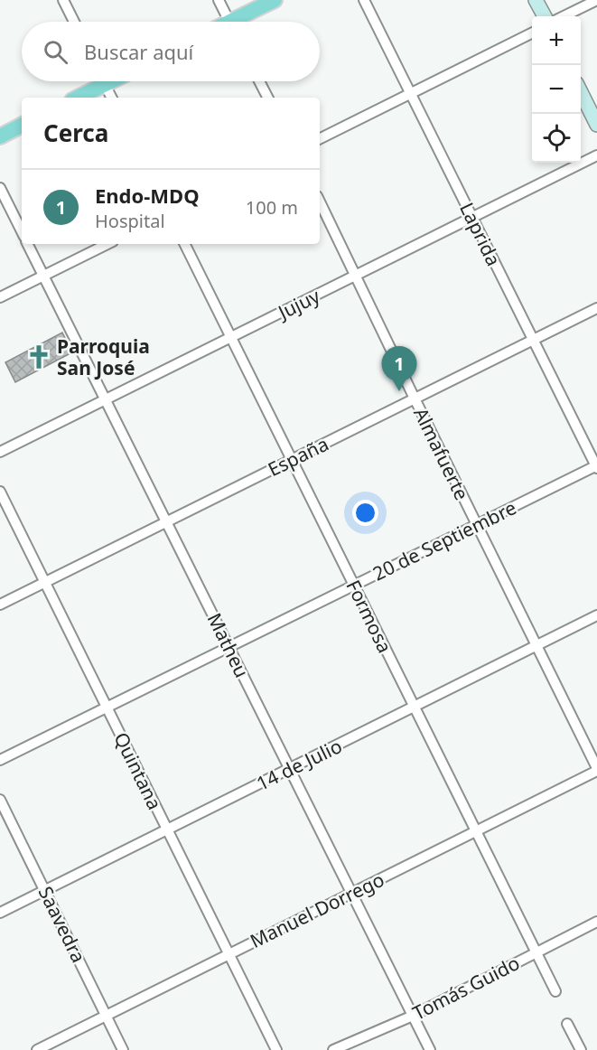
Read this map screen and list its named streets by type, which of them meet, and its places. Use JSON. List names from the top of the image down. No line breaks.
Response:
{"streets":{"street":["Laprida","Jujuy","Almafuerte","España","20 de Septiembre","Formosa","Matheu","14 de Julio","Quintana","Manuel Dorrego","Saavedra","Tomás Guido"]},"crossings":[["Laprida","Jujuy"],["Laprida","España"],["Laprida","20 de Septiembre"],["Jujuy","Almafuerte"],["Jujuy","Formosa"],["Jujuy","Matheu"],["Almafuerte","España"],["Almafuerte","20 de Septiembre"],["Almafuerte","14 de Julio"],["Almafuerte","Manuel Dorrego"],["España","Formosa"],["España","Matheu"],["España","Quintana"],["20 de Septiembre","Formosa"],["20 de Septiembre","Matheu"],["20 de Septiembre","Quintana"],["Formosa","14 de Julio"],["Formosa","Manuel Dorrego"],["Formosa","Tomás Guido"],["Matheu","14 de Julio"],["Matheu","Manuel Dorrego"],["Matheu","Tomás Guido"],["14 de Julio","Quintana"],["14 de Julio","Saavedra"],["Quintana","Manuel Dorrego"],["Manuel Dorrego","Saavedra"]],"places":{"church":["Parroquia San José"]},"page":{"map_buttons":["+","−"],"search":"Buscar aquí","heading":"Cerca","list":[{"mark":"1","name":"Endo-MDQ","note":"Hospital","value":"100 m"}],"pins":"1"}}
